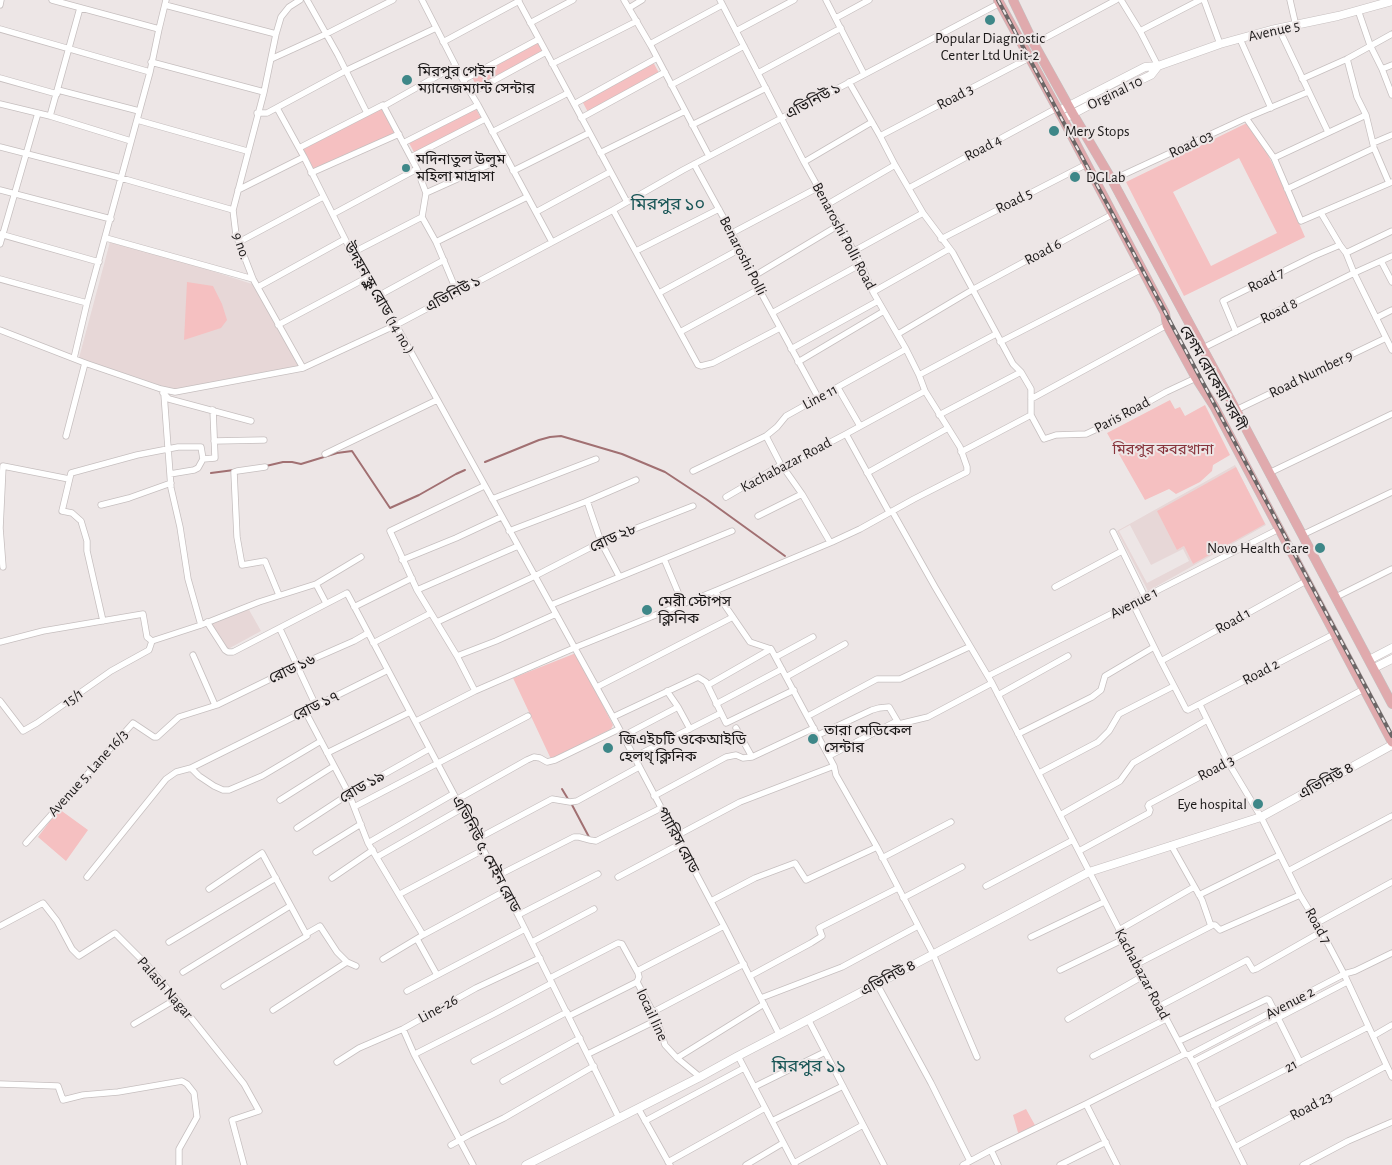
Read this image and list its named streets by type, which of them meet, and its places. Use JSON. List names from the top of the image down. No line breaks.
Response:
{"streets":{"main road":["বেগম রোকেয়া সরণী"],"street":["Avenue 5","Orginal 10","Road 3","এভিনিউ ১","Road 03","Road 4","Road 5","Benaroshi Polli Road","9 no.","Road 6","Benaroshi Polli","Road 7","উদয়ন স্কুল রোড (14 no.)","Road 8","Road Number 9","Line 11","Paris Road","Kachabazar Road","রোড ২৮","Avenue 1","Road 1","রোড ১৬","Road 2","15/1","রোড ১৭","Avenue 5, Lane 16/3","এভিনিউ ৪","রোড ১৯","প্যারিস রোড","এভিনিউ ৫, মেইন রোড","Palash Nagar","Avenue 2","Line-26","locail line","21","Road 23"]},"crossings":[["Avenue 5","Orginal 10"],["Avenue 5","বেগম রোকেয়া সরণী"],["Orginal 10","বেগম রোকেয়া সরণী"],["Road 3","বেগম রোকেয়া সরণী"],["Road 3","Kachabazar Road"],["এভিনিউ ১","Benaroshi Polli Road"],["এভিনিউ ১","9 no."],["এভিনিউ ১","Benaroshi Polli"],["এভিনিউ ১","উদয়ন স্কুল রোড (14 no.)"],["এভিনিউ ১","বেগম রোকেয়া সরণী"],["Road 03","বেগম রোকেয়া সরণী"],["Road 4","বেগম রোকেয়া সরণী"],["Road 5","বেগম রোকেয়া সরণী"],["Benaroshi Polli Road","Road 6"],["Benaroshi Polli Road","Line 11"],["Benaroshi Polli Road","Kachabazar Road"],["Road 6","বেগম রোকেয়া সরণী"],["Benaroshi Polli","Line 11"],["Road 7","Road 8"],["Road 7","এভিনিউ ৪"],["Road 7","Avenue 2"],["Road 7","21"],["Road 7","Road 23"],["উদয়ন স্কুল রোড (14 no.)","প্যারিস রোড"],["Road 8","বেগম রোকেয়া সরণী"],["Road Number 9","বেগম রোকেয়া সরণী"],["বেগম রোকেয়া সরণী","Paris Road"],["বেগম রোকেয়া সরণী","Avenue 1"],["বেগম রোকেয়া সরণী","Road 1"],["বেগম রোকেয়া সরণী","Road 2"],["বেগম রোকেয়া সরণী","এভিনিউ ৪"],["Kachabazar Road","Avenue 1"],["Kachabazar Road","এভিনিউ ৪"],["Kachabazar Road","Avenue 2"],["Kachabazar Road","21"],["Kachabazar Road","Road 23"],["রোড ২৮","প্যারিস রোড"],["রোড ১৬","Avenue 5, Lane 16/3"],["রোড ১৬","এভিনিউ ৫, মেইন রোড"],["রোড ১৭","এভিনিউ ৫, মেইন রোড"],["এভিনিউ ৪","প্যারিস রোড"],["এভিনিউ ৪","এভিনিউ ৫, মেইন রোড"],["এভিনিউ ৪","locail line"],["রোড ১৯","এভিনিউ ৫, মেইন রোড"],["এভিনিউ ৫, মেইন রোড","Line-26"],["এভিনিউ ৫, মেইন রোড","locail line"]],"districts":["মিরপুর ১০","মিরপুর ১১"],"parks":["মিরপুর কবরখানা"],"places":["Popular Diagnostic Center Ltd Unit-2","মিরপুর পেইন ম্যানেজম্যান্ট সেন্টার","Mery Stops","মদিনাতুল উলুম মহিলা মাদ্রাসা","DGLab","Novo Health Care","মেরী স্টোপস ক্লিনিক","তারা মেডিকেল সেন্টার","জিএইচটি ওকেআইডি হেলথ্ ক্লিনিক","Eye hospital"]}
